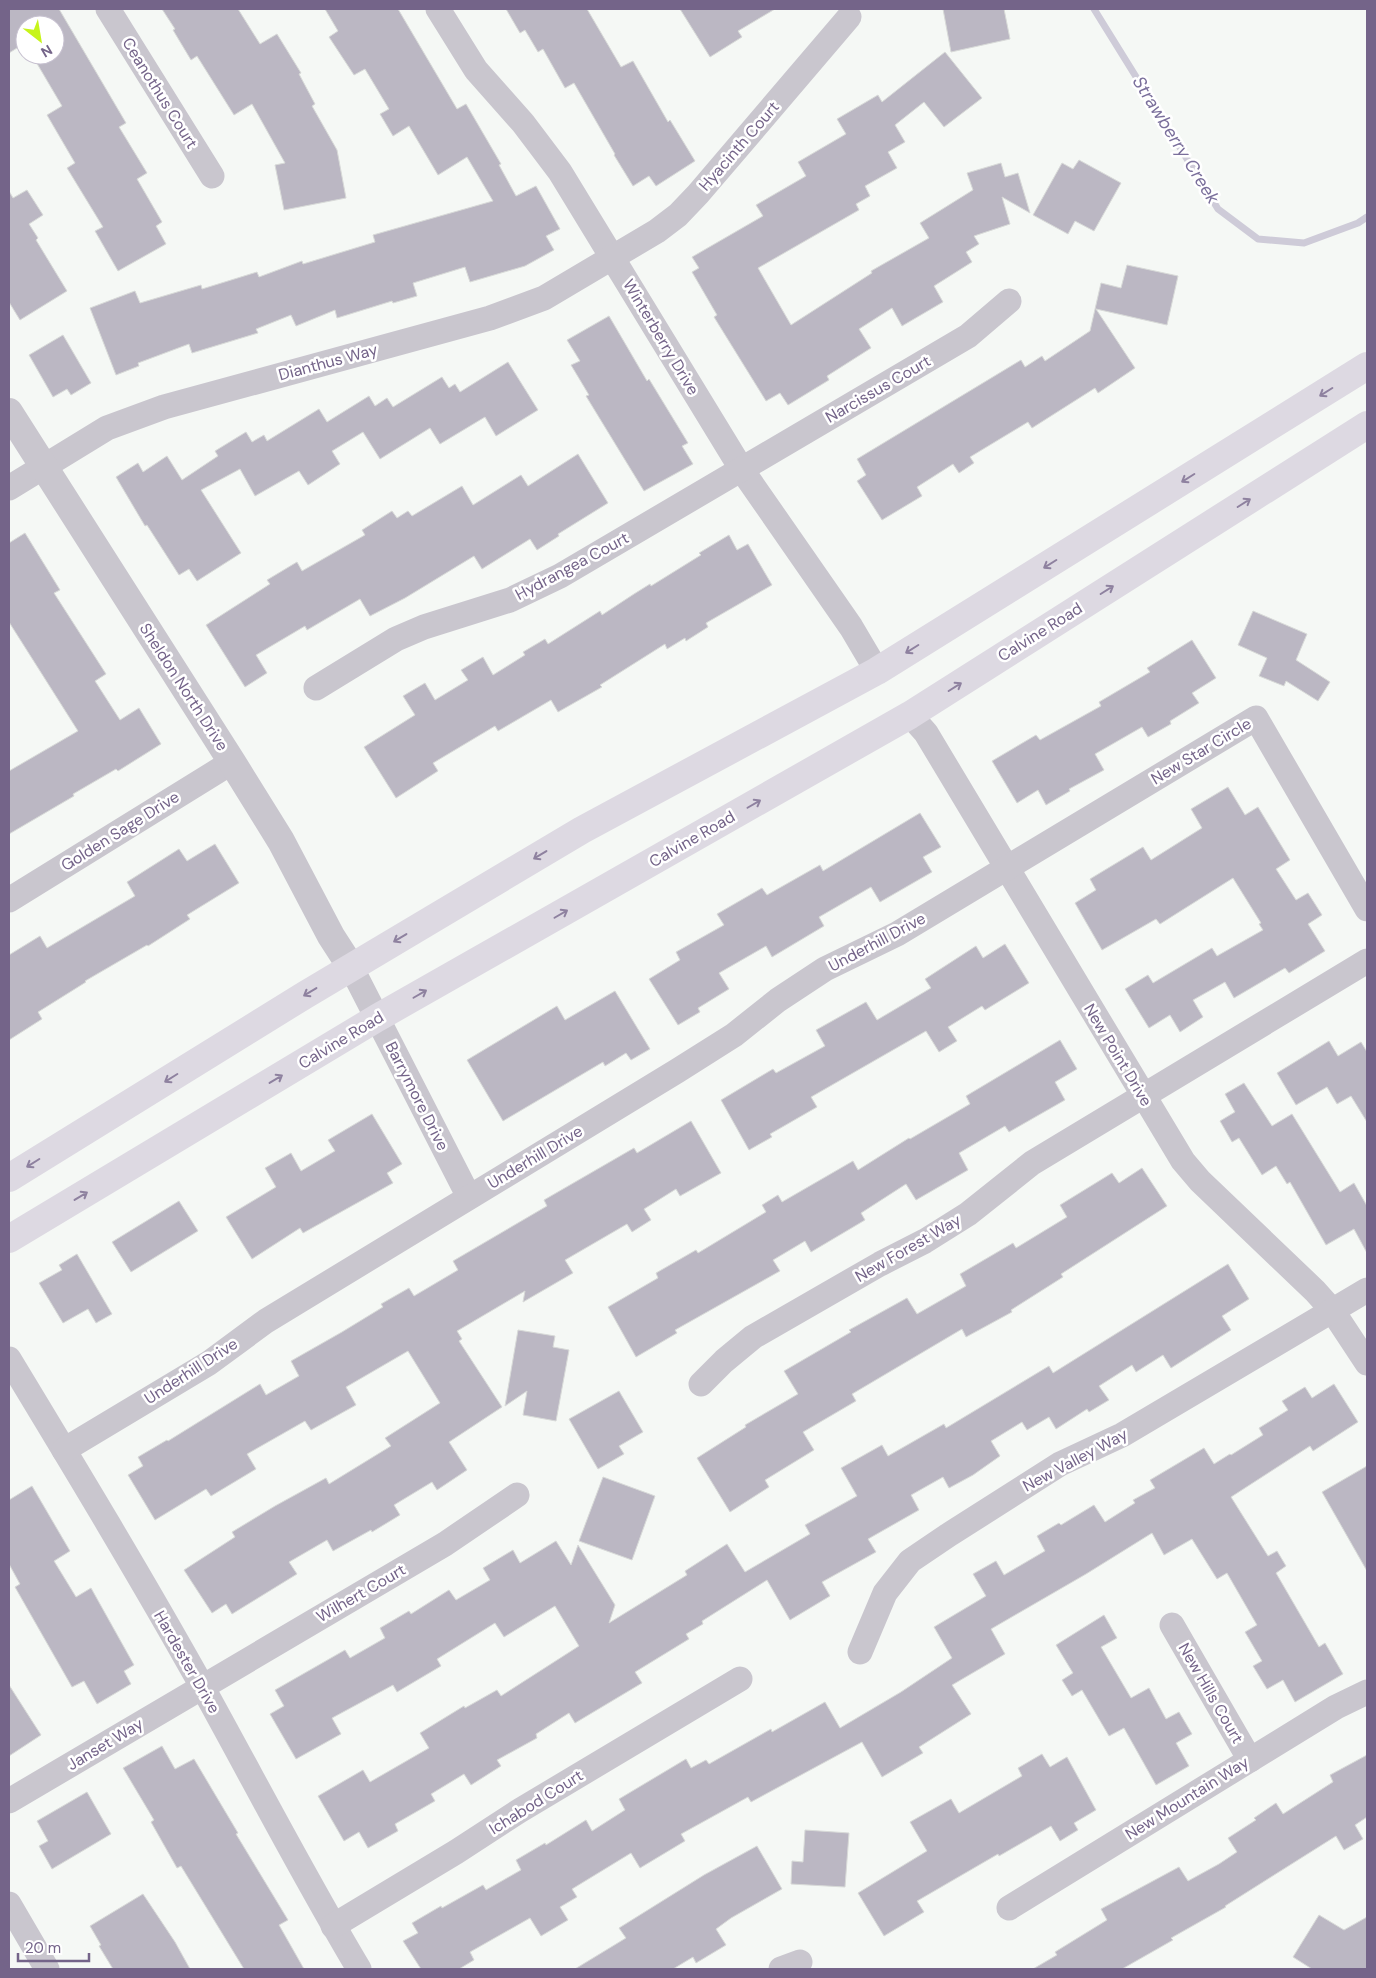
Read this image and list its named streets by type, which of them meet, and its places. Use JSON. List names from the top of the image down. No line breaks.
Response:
{"streets":{"main road":["Calvine Road"],"street":["Ceanothus Court","Hyacinth Court","Winterberry Drive","Dianthus Way","Narcissus Court","Hydrangea Court","Sheldon North Drive","New Star Circle","Golden Sage Drive","Underhill Drive","New Point Drive","Barrymore Drive","New Forest Way","New Valley Way","Wilhert Court","Hardester Drive","New Hills Court","Janset Way","New Mountain Way","Ichabod Court"]},"crossings":[["Hyacinth Court","Winterberry Drive"],["Hyacinth Court","Dianthus Way"],["Winterberry Drive","Dianthus Way"],["Winterberry Drive","Narcissus Court"],["Winterberry Drive","Hydrangea Court"],["Dianthus Way","Sheldon North Drive"],["Narcissus Court","Hydrangea Court"],["Calvine Road","New Point Drive"],["Calvine Road","Barrymore Drive"],["Sheldon North Drive","Golden Sage Drive"],["Sheldon North Drive","Barrymore Drive"],["New Star Circle","Underhill Drive"],["New Star Circle","New Point Drive"],["Underhill Drive","New Point Drive"],["Underhill Drive","Barrymore Drive"],["Underhill Drive","Hardester Drive"],["New Point Drive","New Forest Way"],["New Point Drive","New Valley Way"],["Wilhert Court","Hardester Drive"],["Wilhert Court","Janset Way"],["Hardester Drive","Janset Way"],["Hardester Drive","Ichabod Court"],["New Hills Court","New Mountain Way"]],"water":["Strawberry Creek"],"scale_bar":"20 m","north":"bottom right"}
